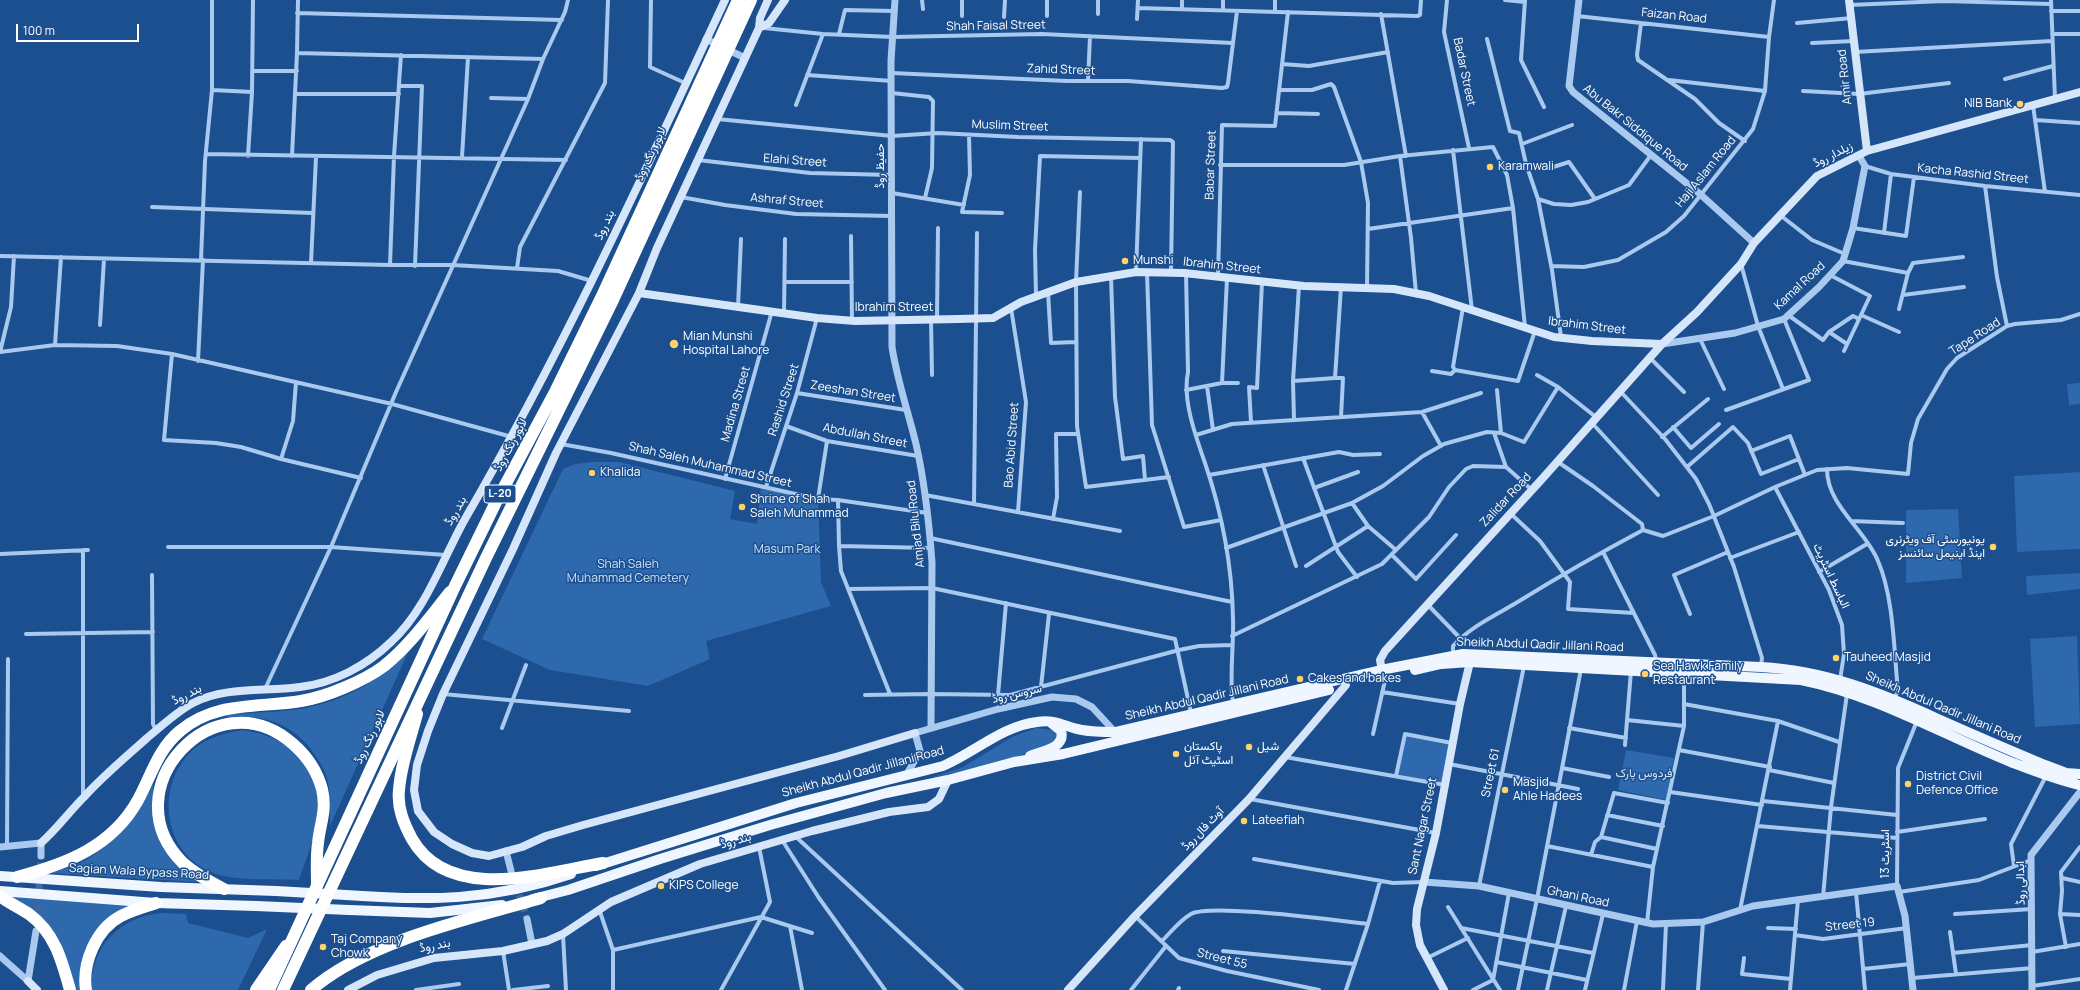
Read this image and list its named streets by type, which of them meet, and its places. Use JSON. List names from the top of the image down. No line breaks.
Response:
{"streets":{"highway":["لاہور رنگ روڈ","L-20"],"main road":["Amir Road","زیلدار روڈ","بند روڈ","Ibrahim Street","Zalidar Road","Sheikh Abdul Qadir Jillani Road","Sant Nagar Street","آوٹ فال روڈ","Sagian Wala Bypass Road"],"street":["Faizan Road","Shah Faisal Street","Zahid Street","Badar Street","Muslim Street","Abu Bakr Siddique Road","Elahi Street","Babar Street","حفیظ روڈ","Haji Aslam Road","Kacha Rashid Street","Ashraf Street","Kamal Road","Tape Road","Zeeshan Street","Rashid Street","Madina Street","Abdullah Street","Bao Abid Street","Shah Saleh Muhammad Street","Amjad Bilu Road","الباسط اسٹریٹ","سروس روڈ","Street 61","اسٹریٹ 13","ابدالی روڈ","Ghani Road","Street 19","Street 55"]},"crossings":[["Faizan Road","Abu Bakr Siddique Road"],["Faizan Road","Haji Aslam Road"],["Shah Faisal Street","Zahid Street"],["Shah Faisal Street","حفیظ روڈ"],["Zahid Street","حفیظ روڈ"],["Amir Road","زیلدار روڈ"],["Muslim Street","حفیظ روڈ"],["Muslim Street","Ibrahim Street"],["Abu Bakr Siddique Road","زیلدار روڈ"],["Abu Bakr Siddique Road","Haji Aslam Road"],["زیلدار روڈ","Ibrahim Street"],["زیلدار روڈ","Kamal Road"],["زیلدار روڈ","Zalidar Road"],["Elahi Street","حفیظ روڈ"],["Babar Street","Ibrahim Street"],["حفیظ روڈ","Ashraf Street"],["حفیظ روڈ","Ibrahim Street"],["حفیظ روڈ","Amjad Bilu Road"],["Kacha Rashid Street","Kamal Road"],["بند روڈ","Sheikh Abdul Qadir Jillani Road"],["Ibrahim Street","Kamal Road"],["Ibrahim Street","Rashid Street"],["Ibrahim Street","Madina Street"],["Ibrahim Street","Bao Abid Street"],["Ibrahim Street","Zalidar Road"],["Ibrahim Street","Amjad Bilu Road"],["Kamal Road","Zalidar Road"],["Zeeshan Street","Rashid Street"],["Zeeshan Street","Amjad Bilu Road"],["Rashid Street","Abdullah Street"],["Rashid Street","Shah Saleh Muhammad Street"],["Madina Street","Shah Saleh Muhammad Street"],["Abdullah Street","Amjad Bilu Road"],["Shah Saleh Muhammad Street","Amjad Bilu Road"],["Zalidar Road","Sheikh Abdul Qadir Jillani Road"],["Amjad Bilu Road","سروس روڈ"],["الباسط اسٹریٹ","Sheikh Abdul Qadir Jillani Road"],["Sheikh Abdul Qadir Jillani Road","سروس روڈ"],["Sheikh Abdul Qadir Jillani Road","Street 61"],["Sheikh Abdul Qadir Jillani Road","Sant Nagar Street"],["Sheikh Abdul Qadir Jillani Road","آوٹ فال روڈ"],["Sheikh Abdul Qadir Jillani Road","اسٹریٹ 13"],["Sheikh Abdul Qadir Jillani Road","Sagian Wala Bypass Road"],["Street 61","Ghani Road"],["Sant Nagar Street","Ghani Road"],["آوٹ فال روڈ","Street 55"],["اسٹریٹ 13","Ghani Road"],["اسٹریٹ 13","Street 19"]],"parks":["Masum Park","Shah Saleh Muhammad Cemetery","فردوس پارک"],"places":["NIB Bank","Karamwali","Munshi","Mian Munshi Hospital Lahore","Khalida","Shrine of Shah Saleh Muhammad","یونیورسٹی آف ویٹرنری اینڈ اینیمل سائنسز","Tauheed Masjid","Sea Hawk Family Restaurant","Cakes and bakes","شیل","پاکستان اسٹیٹ آئل","District Civil Defence Office","Masjid Ahle Hadees","Lateefiah","KIPS College","Taj Company Chowk"],"scale_bar":"100 m"}
